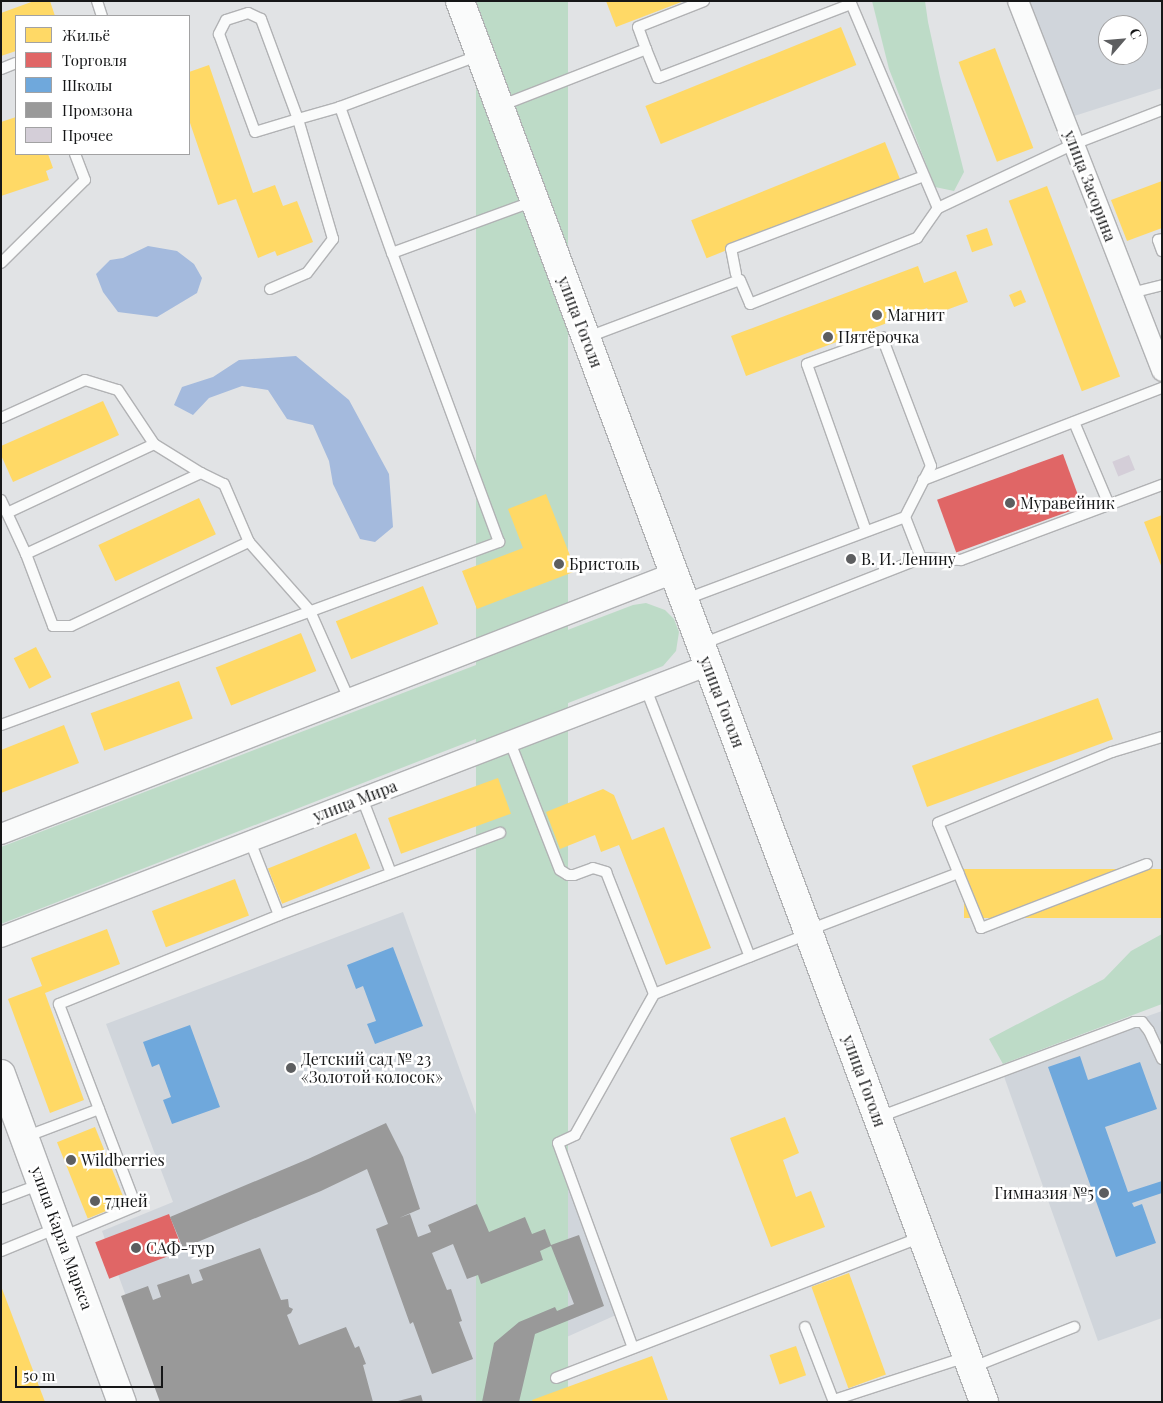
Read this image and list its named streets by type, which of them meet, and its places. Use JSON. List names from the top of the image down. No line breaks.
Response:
{"streets":{"main road":["улица Гоголя","улица Карла Маркса"],"street":["улица Засорина","улица Мира"]},"crossings":[["улица Гоголя","улица Мира"]],"places":["Магнит","Пятёрочка","Муравейник","В. И. Ленину","Бристоль","Детский сад № 23 «Золотой колосок»","Wildberries","Гимназия №5","7дней","САФ-тур"],"legend":["Жильё","Торговля","Школы","Промзона","Прочее"],"scale_bar":"50 m","north":"top right"}
